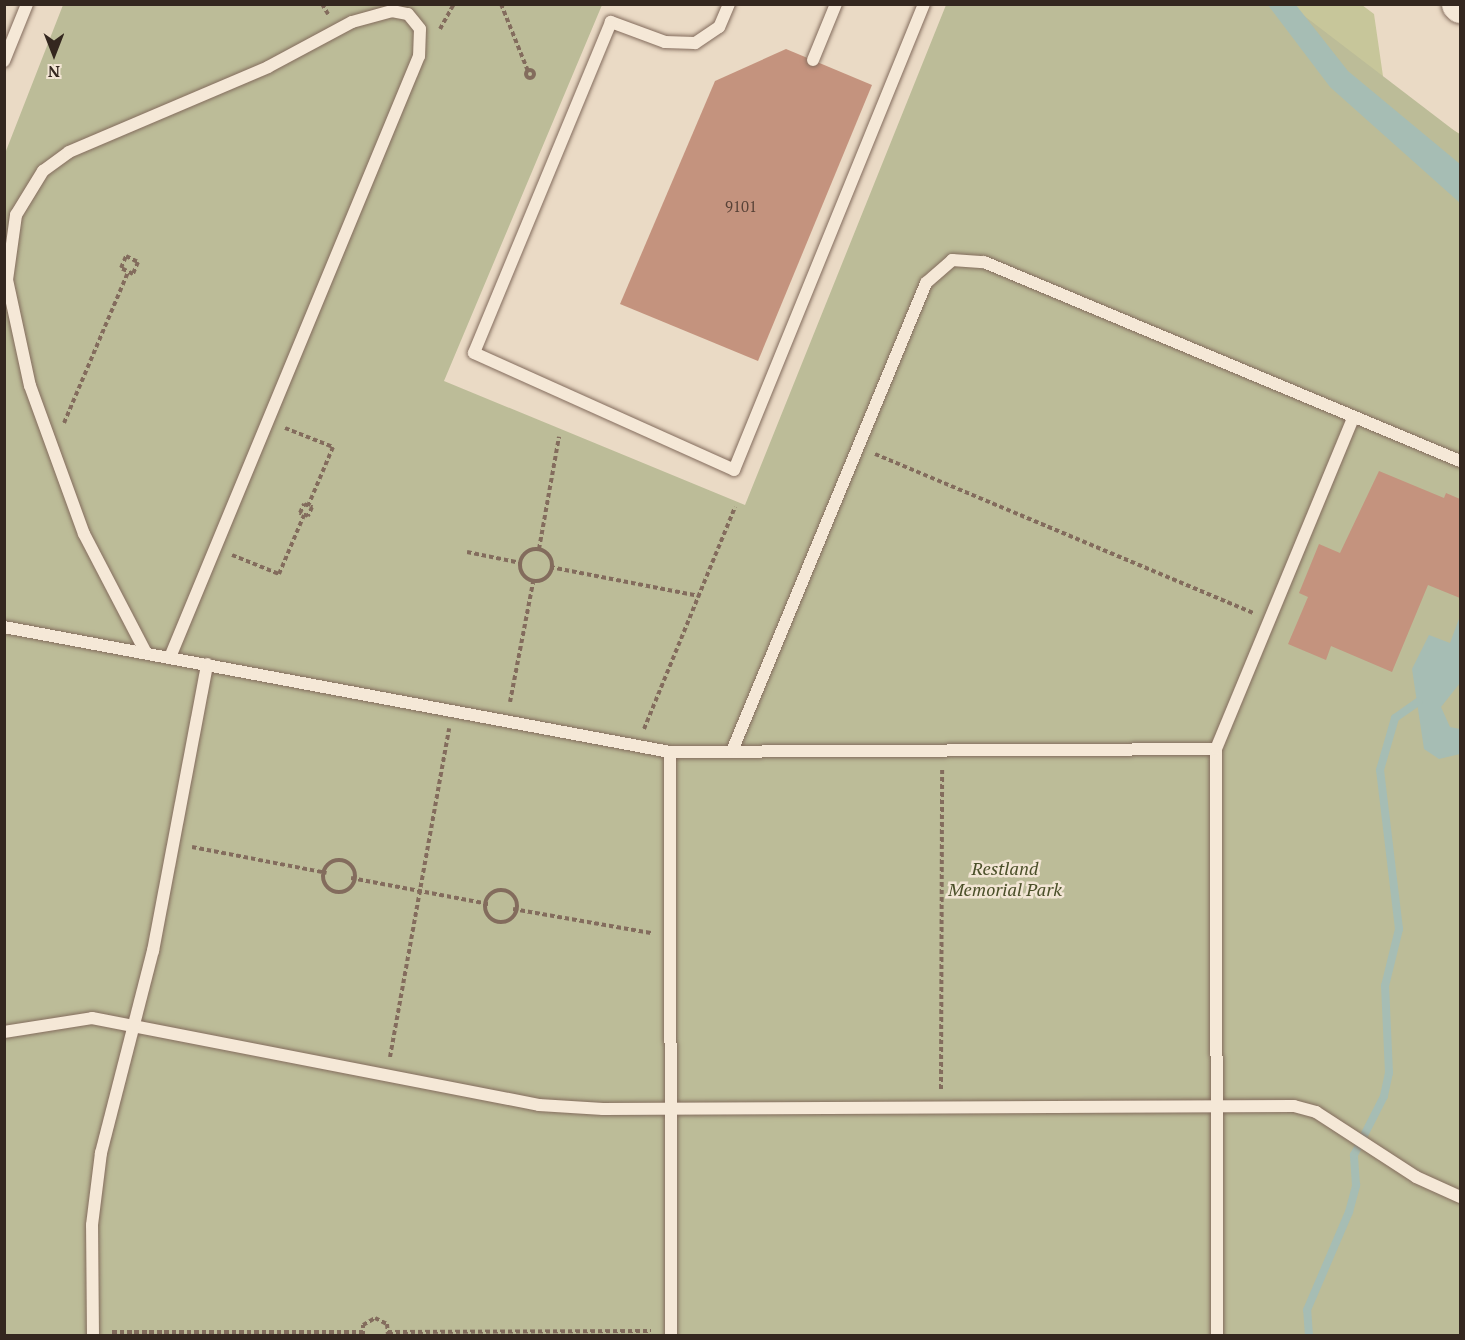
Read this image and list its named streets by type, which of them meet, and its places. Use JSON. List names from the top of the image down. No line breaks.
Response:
{"parks":["Restland Memorial Park"],"house_numbers":["9101"],"north":"bottom"}
